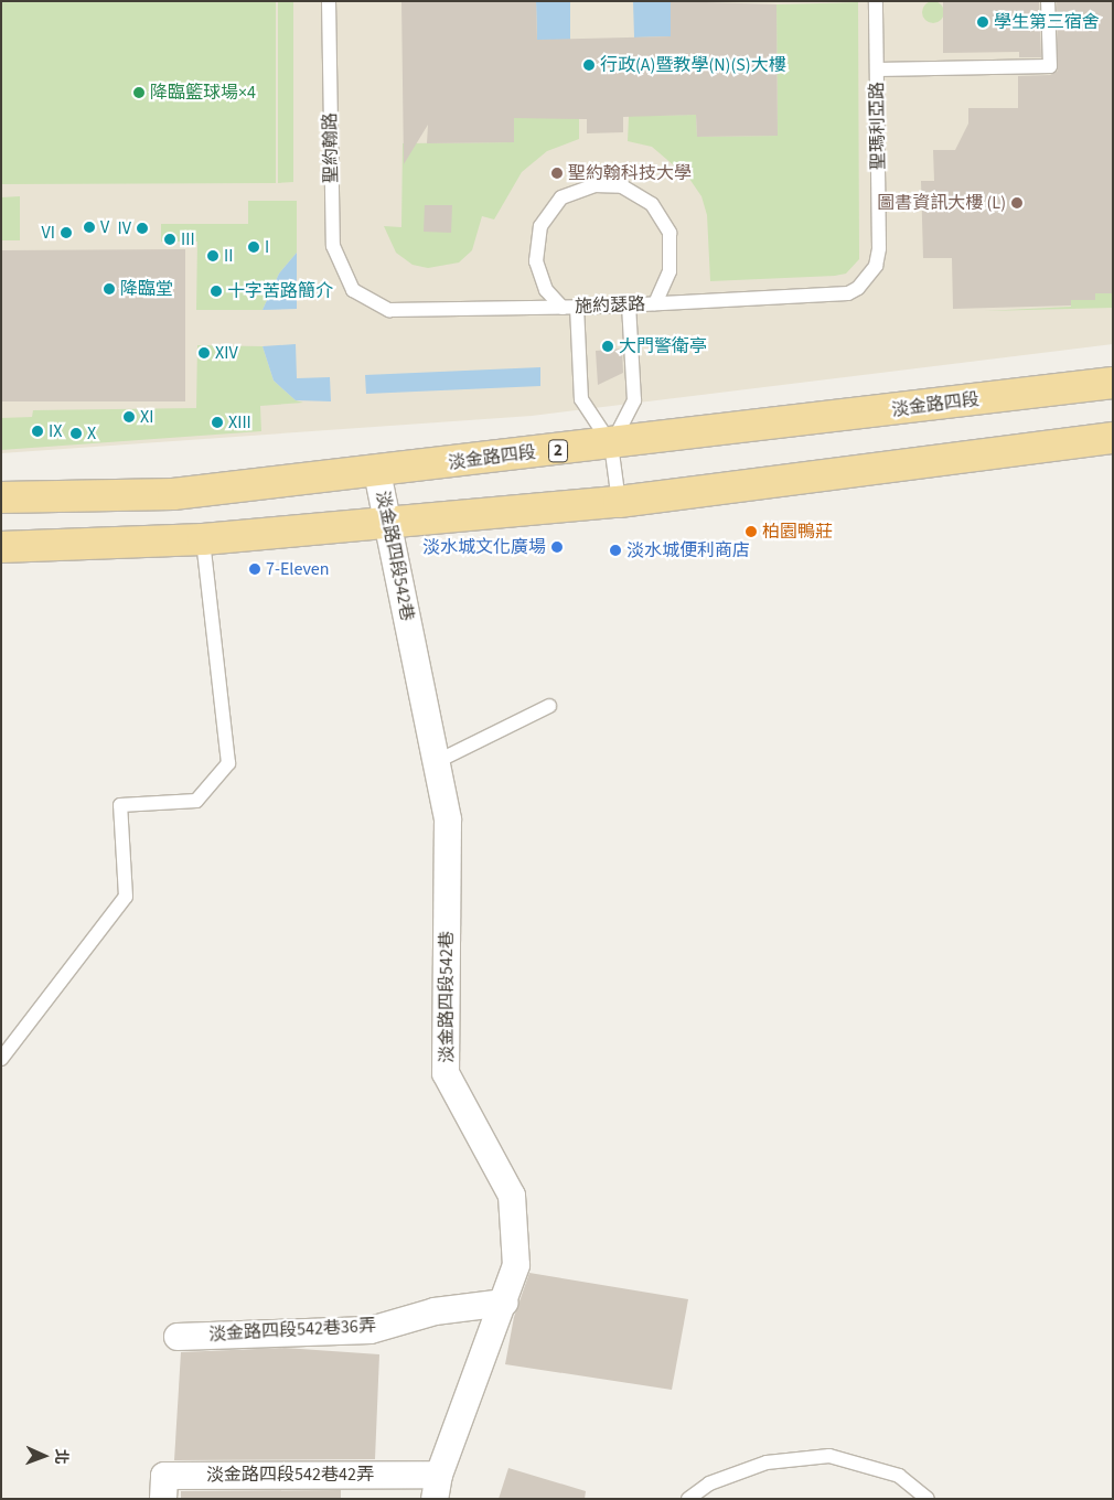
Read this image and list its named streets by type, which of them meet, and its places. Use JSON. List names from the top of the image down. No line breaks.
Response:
{"streets":{"main road":["淡金路四段","2"],"street":["淡金路四段542巷","淡金路四段542巷36弄","淡金路四段542巷42弄"],"lane":["聖瑪利亞路","聖約翰路","施約瑟路"]},"crossings":[["聖瑪利亞路","施約瑟路"],["聖約翰路","施約瑟路"],["淡金路四段","淡金路四段542巷"],["淡金路四段542巷","淡金路四段542巷36弄"],["淡金路四段542巷","淡金路四段542巷42弄"]],"places":["學生第三宿舍","行政(A)暨教學(N)(S)大樓","降臨籃球場×4","聖約翰科技大學","圖書資訊大樓 (L)","V","IV","VI","III","I","II","降臨堂","十字苦路簡介","大門警衛亭","XIV","XI","XIII","IX","X","柏園鴨莊","淡水城文化廣場","淡水城便利商店","7-Eleven"],"north":"right"}
